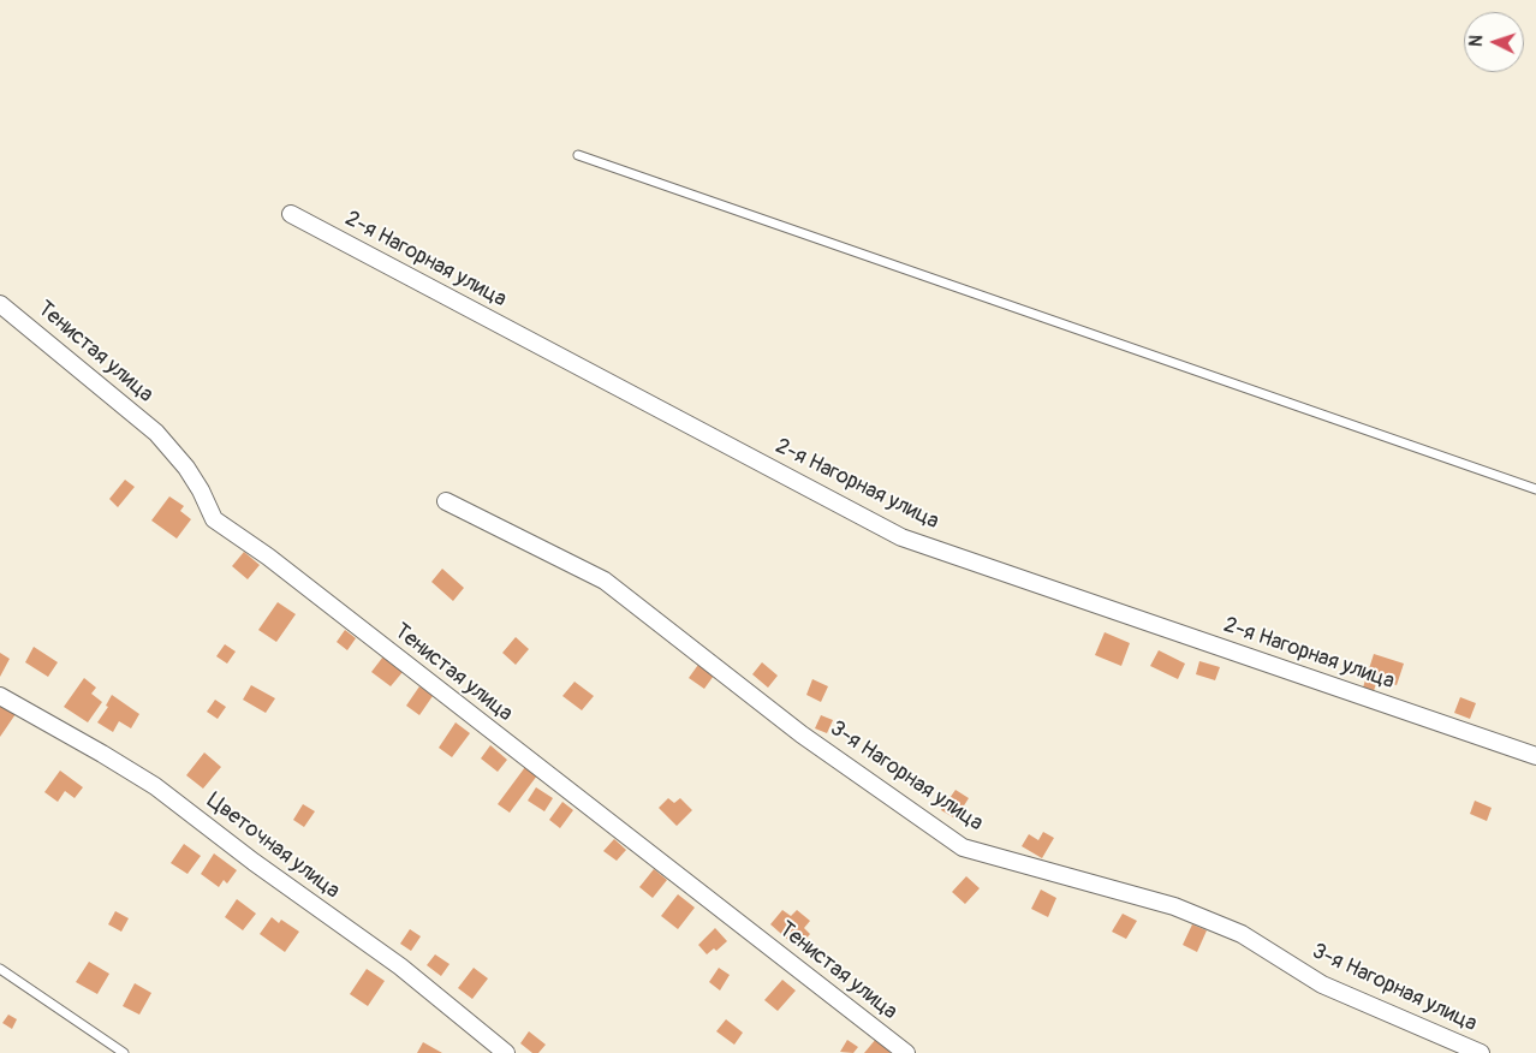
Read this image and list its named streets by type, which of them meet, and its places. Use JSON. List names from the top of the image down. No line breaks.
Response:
{"streets":{"street":["2-я Нагорная улица","Тенистая улица","3-я Нагорная улица","Цветочная улица"]},"north":"left"}
